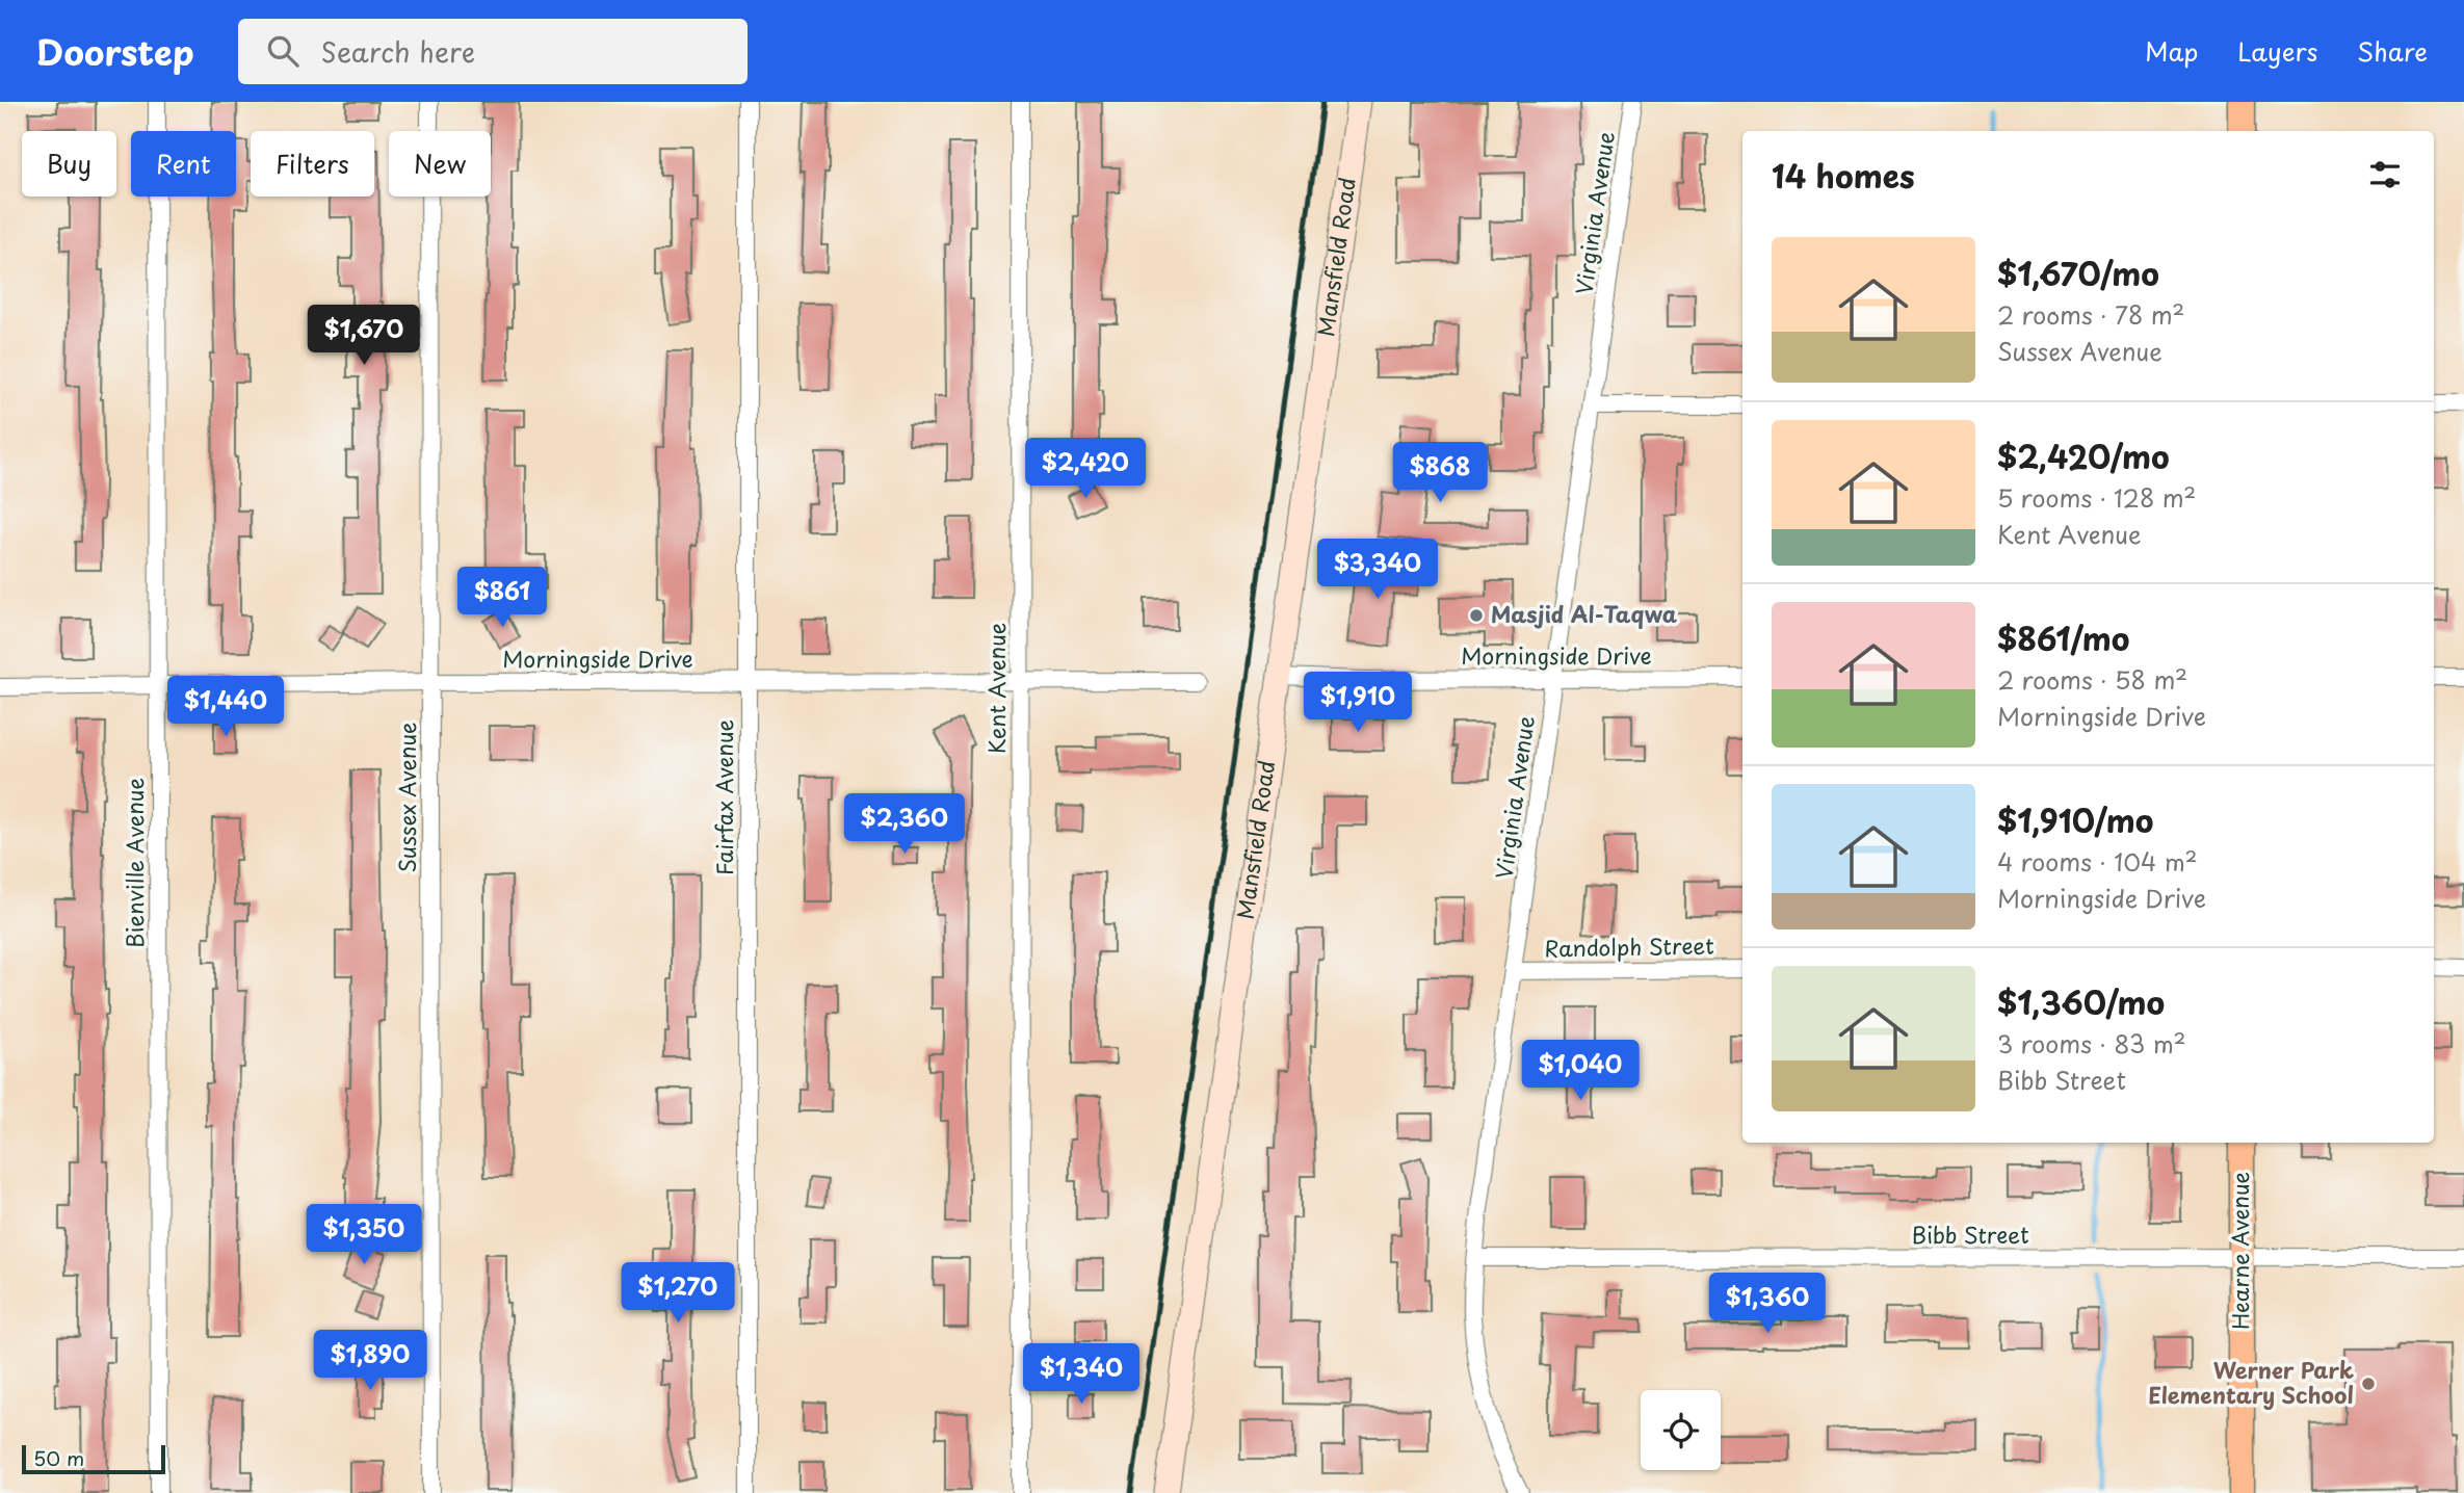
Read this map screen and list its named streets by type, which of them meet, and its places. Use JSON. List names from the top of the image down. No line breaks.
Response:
{"streets":{"main road":["Mansfield Road","Hearne Avenue"],"street":["Virginia Avenue","Morningside Drive","Kent Avenue","Sussex Avenue","Fairfax Avenue","Bienville Avenue","Randolph Street","Bibb Street"]},"crossings":[["Virginia Avenue","Morningside Drive"],["Virginia Avenue","Randolph Street"],["Virginia Avenue","Bibb Street"],["Mansfield Road","Morningside Drive"],["Morningside Drive","Kent Avenue"],["Morningside Drive","Sussex Avenue"],["Morningside Drive","Fairfax Avenue"],["Morningside Drive","Bienville Avenue"],["Bibb Street","Hearne Avenue"]],"places":["Masjid Al-Taqwa","Werner Park Elementary School"],"scale_bar":"50 m","page":{"header":"Doorstep","search":"Search here","nav":["Map","Layers","Share"],"chip":["Buy","Rent","Filters","New"],"heading":"14 homes","list":[{"name":"$1,670/mo","note":"2 rooms · 78 m² · Sussex Avenue"},{"name":"$2,420/mo","note":"5 rooms · 128 m² · Kent Avenue"},{"name":"$861/mo","note":"2 rooms · 58 m² · Morningside Drive"},{"name":"$1,910/mo","note":"4 rooms · 104 m² · Morningside Drive"},{"name":"$1,360/mo","note":"3 rooms · 83 m² · Bibb Street"}],"price":["$1,670","$2,420","$868","$3,340","$861","$1,910","$1,440","$2,360","$1,040","$1,350","$1,270","$1,360","$1,890","$1,340"],"scale":"50 m"}}
